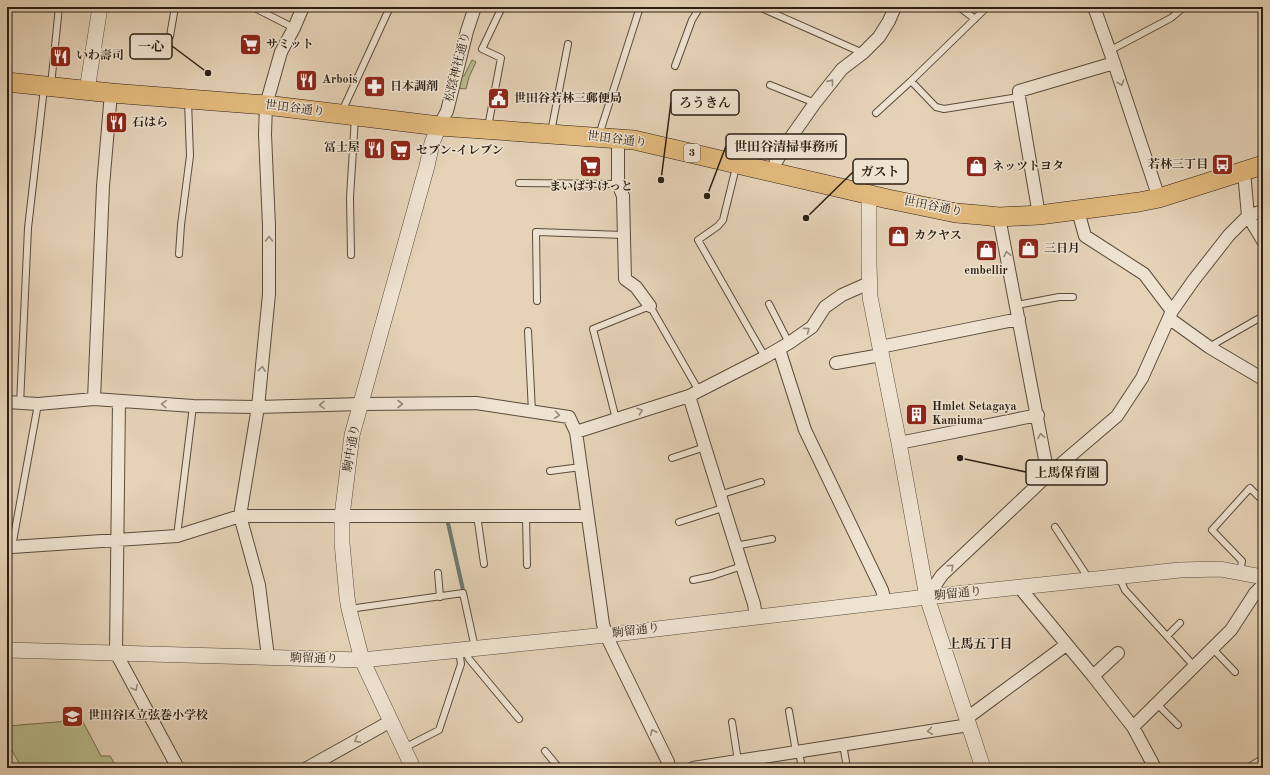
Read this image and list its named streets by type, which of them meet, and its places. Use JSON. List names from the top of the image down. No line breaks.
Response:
{"streets":{"main road":["世田谷通り","3"],"street":["松陰神社通り","駒中通り","駒留通り"]},"crossings":[["松陰神社通り","世田谷通り"],["松陰神社通り","駒中通り"],["世田谷通り","駒中通り"],["駒中通り","駒留通り"]],"districts":["上馬五丁目"],"places":{"supermarket":["サミット","セブン-イレブン","まいばすけっと"],"restaurant":["いわ壽司","Arbois","石はら","冨士屋"],"other":["一心","ろうきん","世田谷清掃事務所","ガスト","上馬保育園"],"pharmacy":["日本調剤"],"public building":["世田谷若林三郵便局"],"bus stop":["若林三丁目"],"shop":["ネッツトヨタ","カクヤス","三日月","embellir"],"building":["Hmlet Setagaya Kamiuma"],"school or university":["世田谷区立弦巻小学校"]}}
